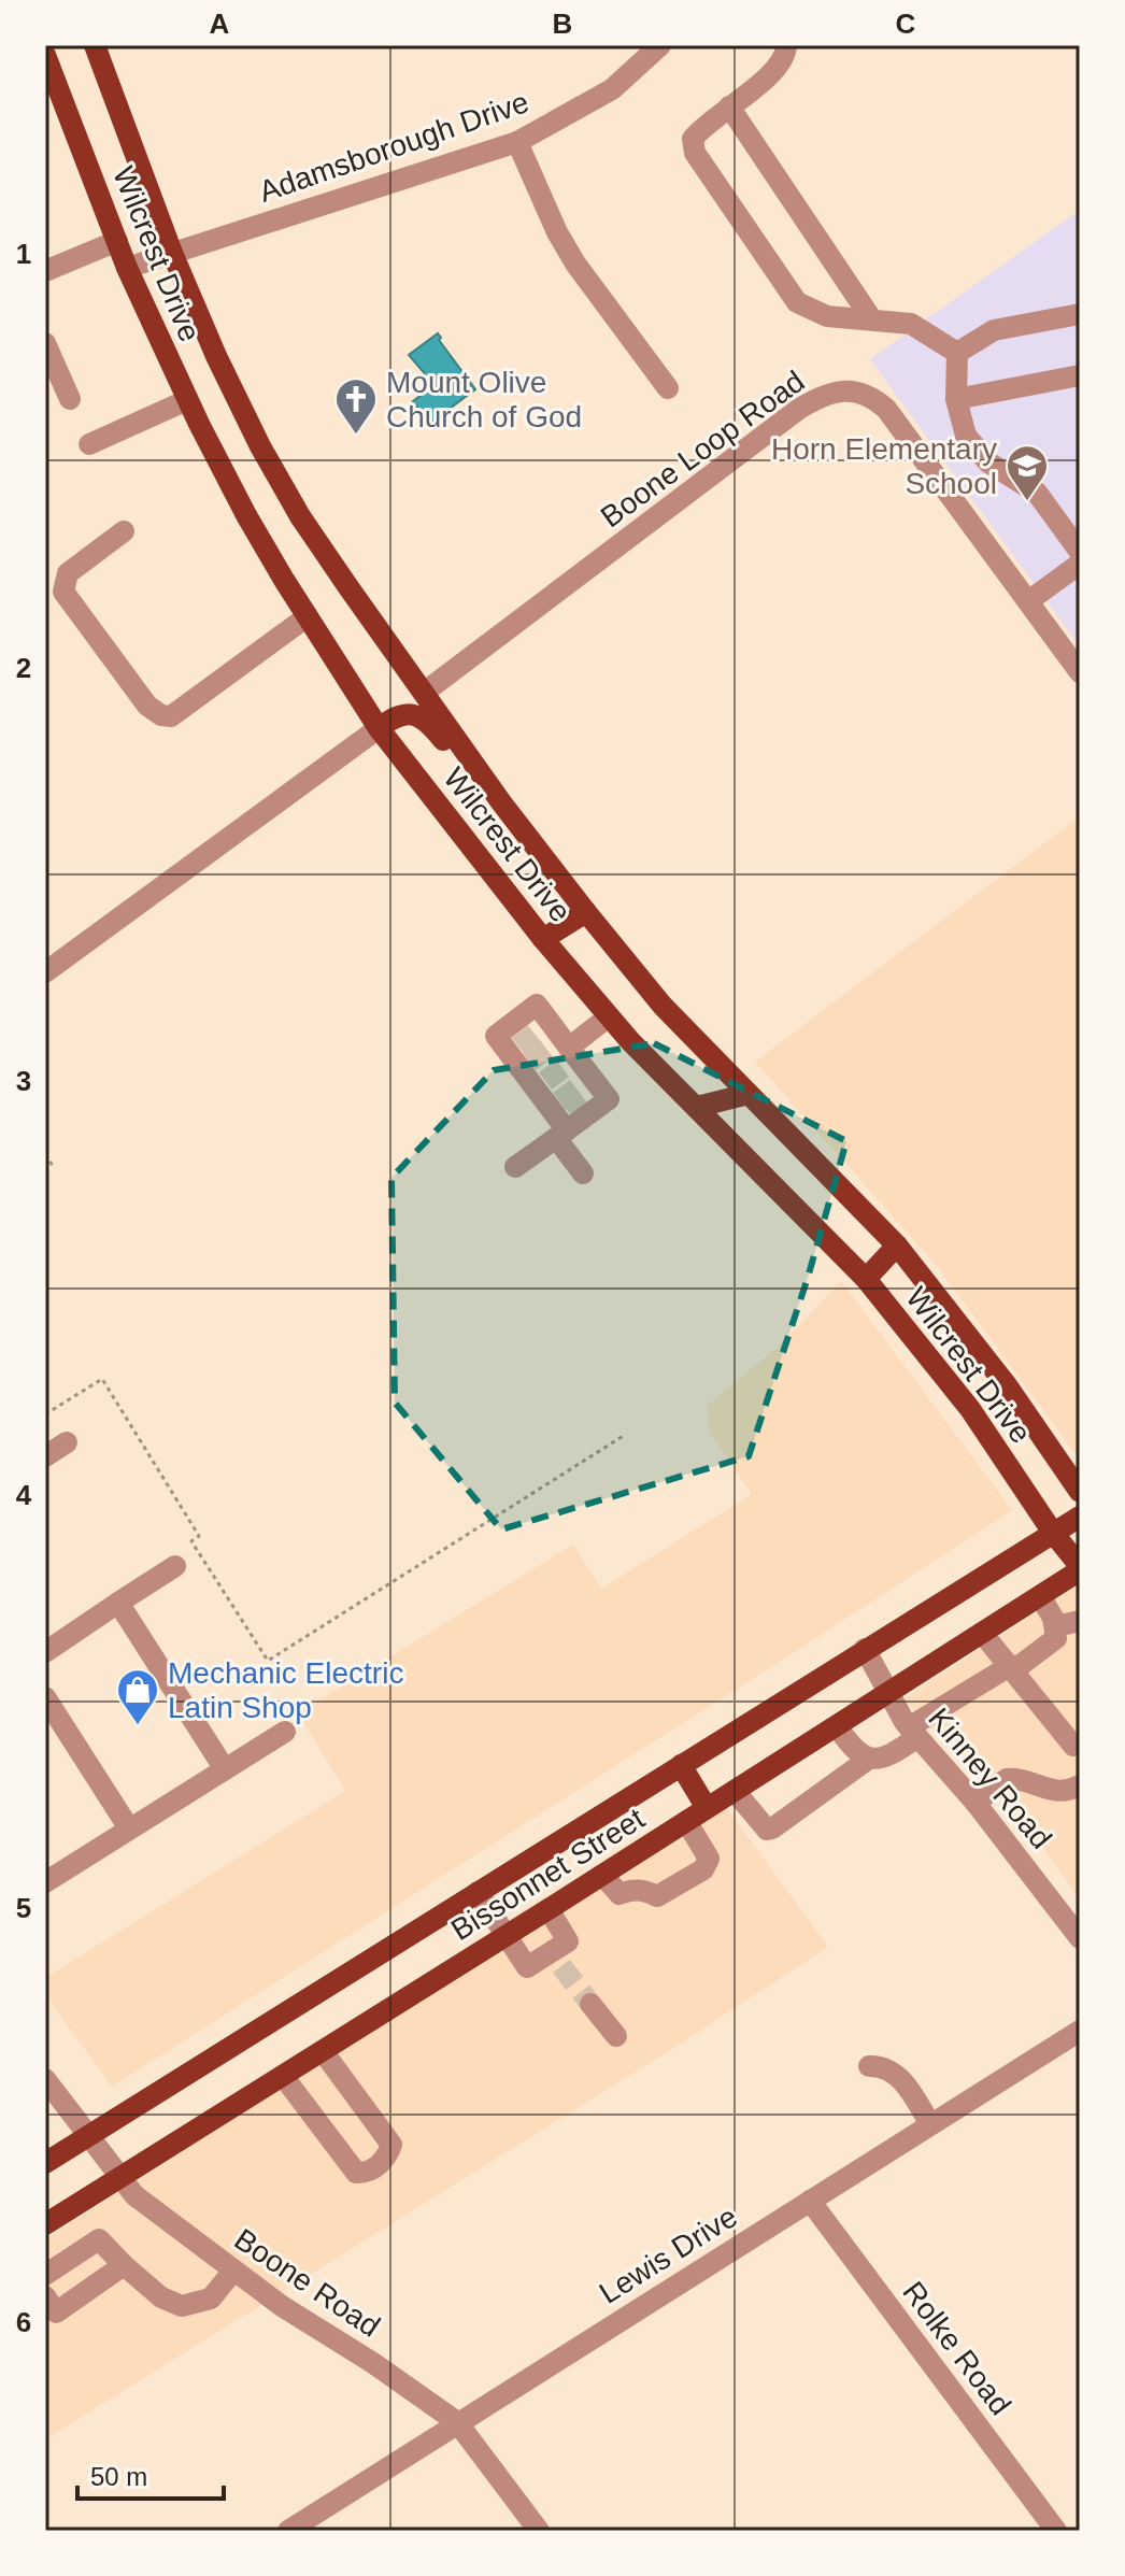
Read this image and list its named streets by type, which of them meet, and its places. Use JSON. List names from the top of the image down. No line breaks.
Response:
{"streets":{"main road":["Wilcrest Drive","Bissonnet Street"],"street":["Adamsborough Drive","Boone Loop Road","Kinney Road","Lewis Drive","Boone Road","Rolke Road"]},"crossings":[["Adamsborough Drive","Wilcrest Drive"],["Wilcrest Drive","Boone Loop Road"],["Wilcrest Drive","Bissonnet Street"],["Kinney Road","Bissonnet Street"],["Bissonnet Street","Boone Road"],["Lewis Drive","Boone Road"],["Lewis Drive","Rolke Road"]],"places":{"church":["Mount Olive Church of God"],"school or university":["Horn Elementary School"],"shop":["Mechanic Electric Latin Shop"]},"scale_bar":"50 m","grid":{"columns":["A","B","C"],"rows":["1","2","3","4","5","6"]}}
